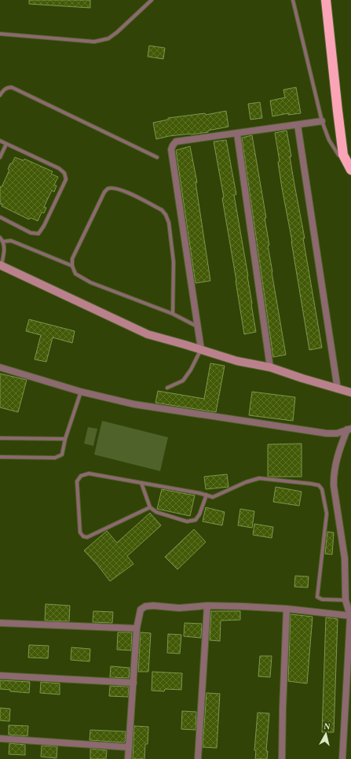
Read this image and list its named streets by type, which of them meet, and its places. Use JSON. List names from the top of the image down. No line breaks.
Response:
{"north":"top"}
